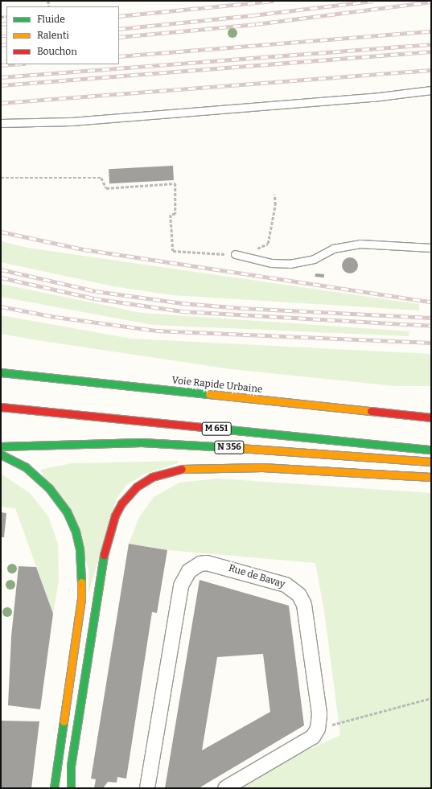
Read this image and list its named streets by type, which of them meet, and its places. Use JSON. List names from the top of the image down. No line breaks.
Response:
{"streets":{"highway":["Voie Rapide Urbaine","M 651","N 356"],"street":["Rue de Bavay"]},"legend":["Fluide","Ralenti","Bouchon"]}
